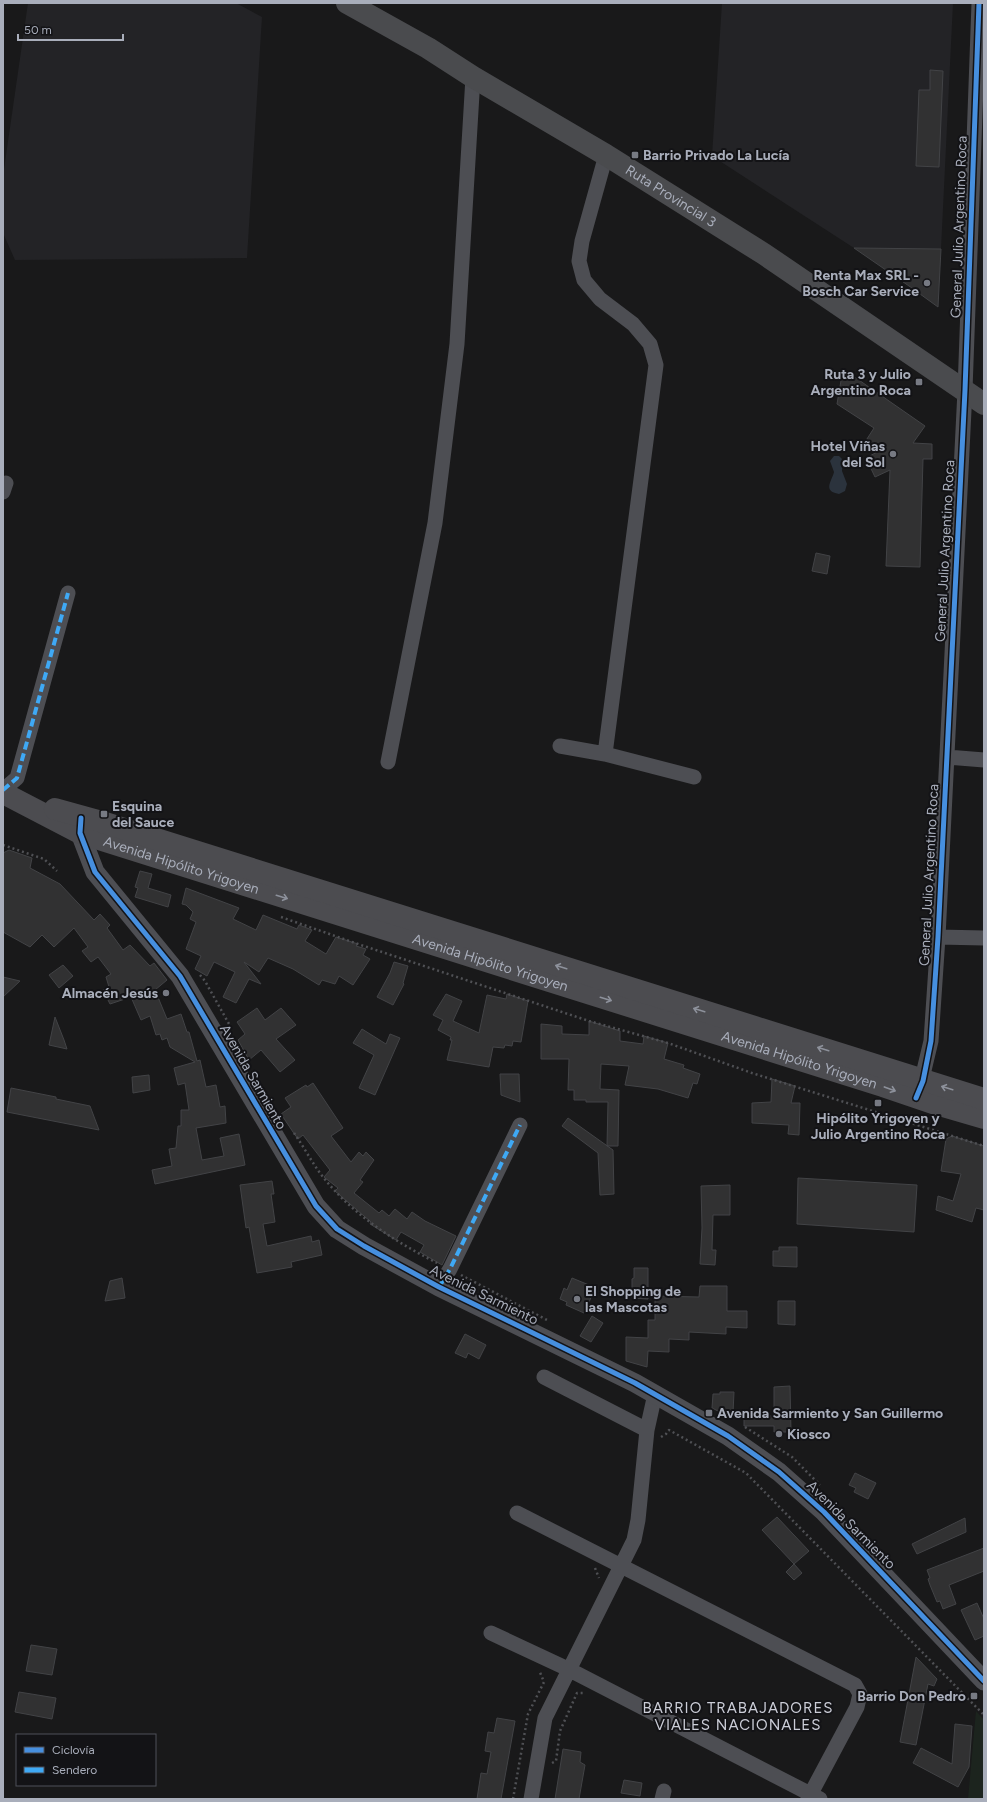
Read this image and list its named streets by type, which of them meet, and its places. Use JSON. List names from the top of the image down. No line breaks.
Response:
{"streets":{"main road":["Ruta Provincial 3","Avenida Hipólito Yrigoyen"],"street":["General Julio Argentino Roca","Avenida Sarmiento"]},"crossings":[["Ruta Provincial 3","General Julio Argentino Roca"],["General Julio Argentino Roca","Avenida Hipólito Yrigoyen"],["Avenida Hipólito Yrigoyen","Avenida Sarmiento"]],"districts":["BARRIO TRABAJADORES VIALES NACIONALES"],"places":{"transit":["Barrio Privado La Lucía","Ruta 3 y Julio Argentino Roca","Esquina del Sauce","Hipólito Yrigoyen y Julio Argentino Roca","Avenida Sarmiento y San Guillermo","Barrio Don Pedro"],"other":["Renta Max SRL - Bosch Car Service","Hotel Viñas del Sol","Almacén Jesús","El Shopping de las Mascotas","Kiosco"]},"legend":["Ciclovía","Sendero"],"scale_bar":"50 m"}
